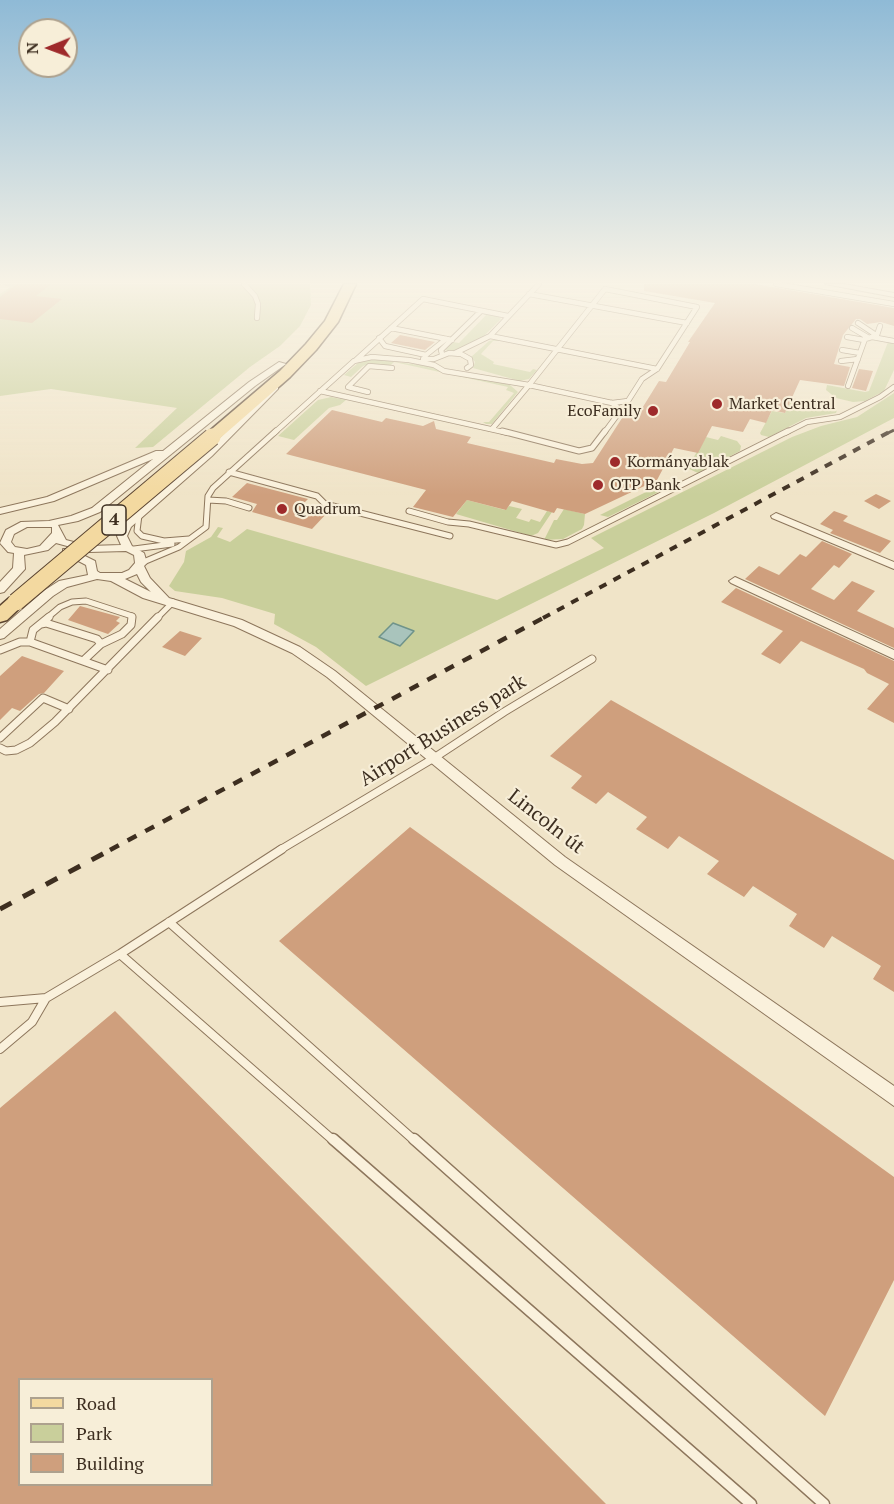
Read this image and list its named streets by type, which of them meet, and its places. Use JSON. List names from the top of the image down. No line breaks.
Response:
{"streets":{"main road":["4"],"street":["Lincoln út"],"lane":["Airport Business park"]},"crossings":[["Airport Business park","Lincoln út"]],"places":["Market Central","EcoFamily","Kormányablak","OTP Bank","Quadrum"],"legend":["Road","Park","Building"],"north":"left"}
